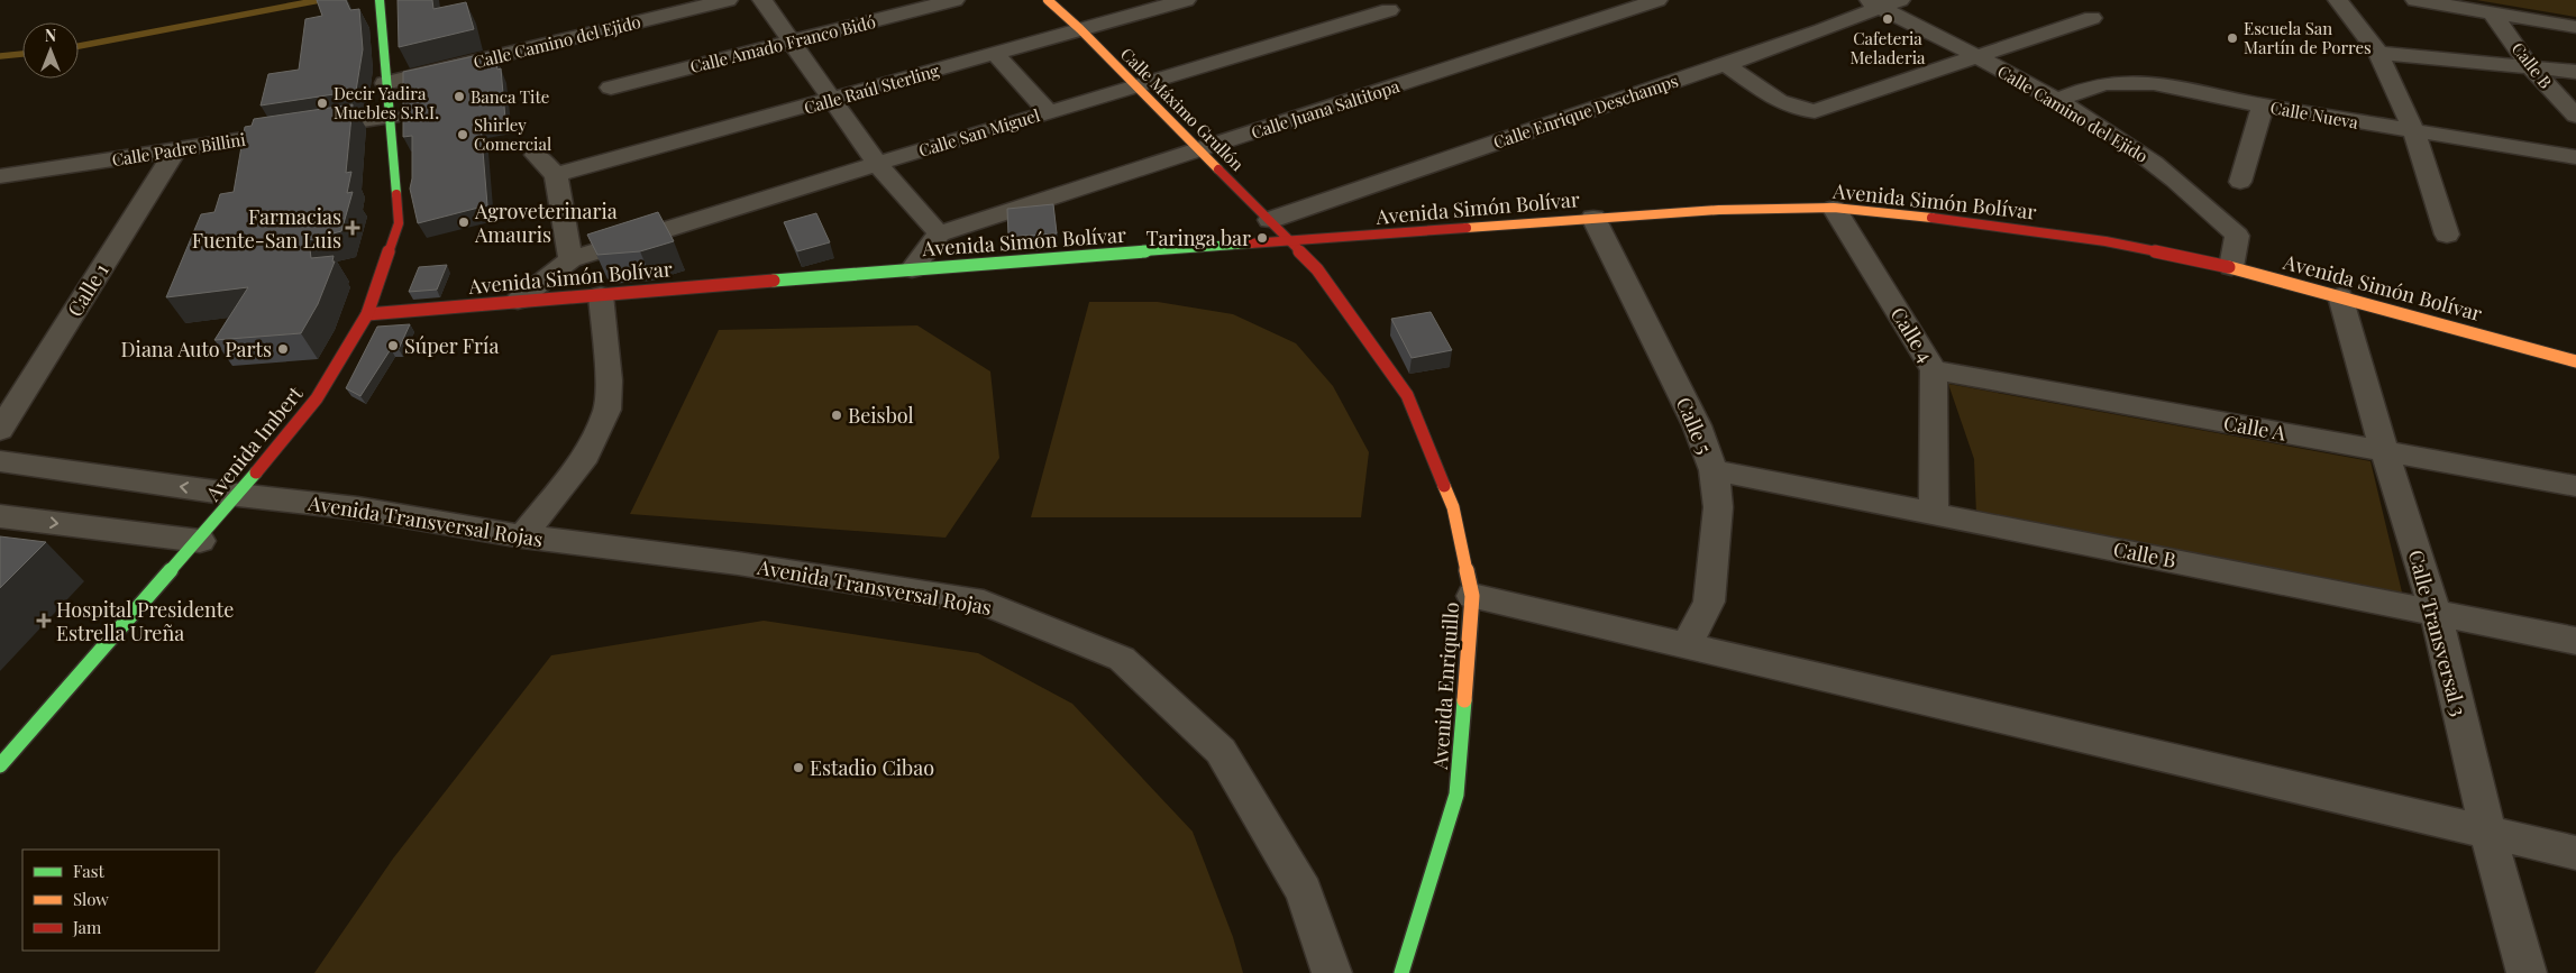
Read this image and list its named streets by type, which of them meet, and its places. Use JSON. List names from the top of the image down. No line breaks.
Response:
{"streets":{"street":["Calle Camino del Ejido","Calle Amado Franco Bidó","Calle B","Calle Raúl Sterling","Calle Máximo Grullón","Calle Juana Saltitopa","Calle Enrique Deschamps","Calle Nueva","Calle San Miguel","Calle Padre Billini","Avenida Simón Bolívar","Calle 1","Calle 4","Calle 5","Calle A","Avenida Imbert","Avenida Transversal Rojas","Calle Transversal 3","Avenida Enriquillo"]},"crossings":[["Calle Camino del Ejido","Calle Enrique Deschamps"],["Calle Camino del Ejido","Calle Nueva"],["Calle Camino del Ejido","Avenida Simón Bolívar"],["Calle Camino del Ejido","Avenida Imbert"],["Calle B","Calle 4"],["Calle B","Calle 5"],["Calle B","Calle Transversal 3"],["Calle Raúl Sterling","Calle Máximo Grullón"],["Calle Máximo Grullón","Calle Juana Saltitopa"],["Calle Máximo Grullón","Calle Enrique Deschamps"],["Calle Máximo Grullón","Calle San Miguel"],["Calle Máximo Grullón","Avenida Simón Bolívar"],["Calle Máximo Grullón","Avenida Enriquillo"],["Calle Padre Billini","Calle 1"],["Calle Padre Billini","Avenida Imbert"],["Avenida Simón Bolívar","Calle 4"],["Avenida Simón Bolívar","Calle 5"],["Avenida Simón Bolívar","Avenida Imbert"],["Avenida Simón Bolívar","Calle Transversal 3"],["Avenida Simón Bolívar","Avenida Enriquillo"],["Calle 4","Calle A"],["Calle A","Calle Transversal 3"],["Avenida Imbert","Avenida Transversal Rojas"]],"places":{"other":["Cafeteria Meladeria","Escuela San Martín de Porres","Banca Tite","Decir Yadira Muebles S.R.I.","Shirley Comercial","Agroveterinaria Amauris","Taringa bar","Súper Fría","Diana Auto Parts","Beisbol","Estadio Cibao"],"health":["Farmacias Fuente-San Luis","Hospital Presidente Estrella Ureña"]},"legend":["Fast","Slow","Jam"],"north":"top"}
